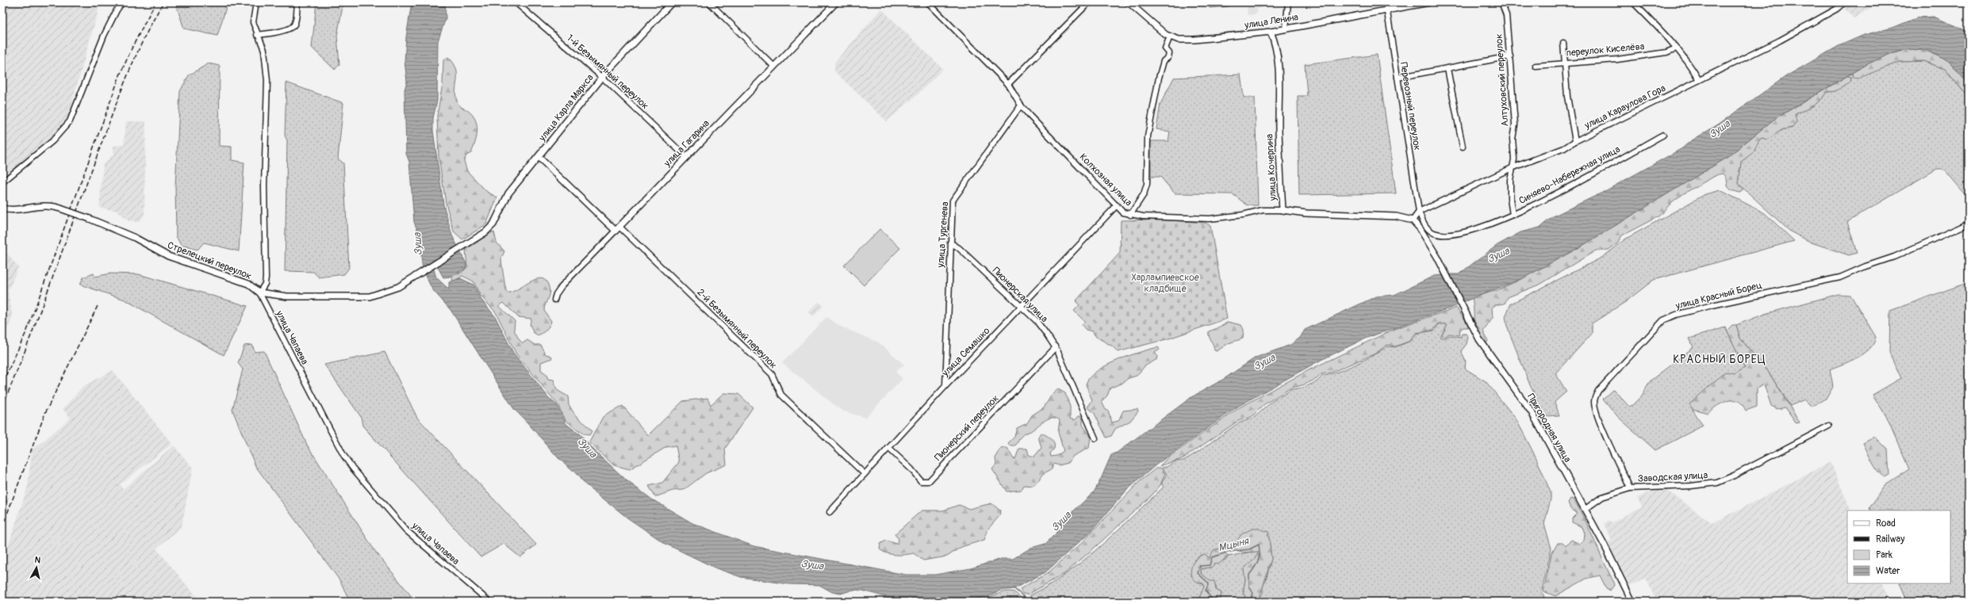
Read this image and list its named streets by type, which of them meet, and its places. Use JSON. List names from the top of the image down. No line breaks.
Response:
{"streets":{"main road":["улица Ленина","улица Карла Маркса","улица Гагарина","улица Кочергина","Стрелецкий переулок","2-й Безымянный переулок","Пригородная улица"],"street":["переулок Киселёва","1-й Безымянный переулок","Алтуховский переулок","Перевозный переулок","улица Караулова Гора","Синяево-Набережная улица","Колхозная улица","улица Тургенева","Пионерская улица","улица Красный Борец","улица Чапаева","улица Семашко","Пионерский переулок","Заводская улица"]},"crossings":[["улица Ленина","Перевозный переулок"],["улица Ленина","улица Кочергина"],["1-й Безымянный переулок","улица Карла Маркса"],["1-й Безымянный переулок","улица Гагарина"],["Алтуховский переулок","улица Караулова Гора"],["Алтуховский переулок","Синяево-Набережная улица"],["Перевозный переулок","улица Караулова Гора"],["Перевозный переулок","Синяево-Набережная улица"],["улица Караулова Гора","улица Кочергина"],["улица Караулова Гора","Синяево-Набережная улица"],["улица Караулова Гора","Пригородная улица"],["улица Карла Маркса","Стрелецкий переулок"],["улица Карла Маркса","2-й Безымянный переулок"],["улица Карла Маркса","улица Чапаева"],["улица Гагарина","2-й Безымянный переулок"],["улица Кочергина","Колхозная улица"],["улица Кочергина","Пригородная улица"],["Колхозная улица","улица Тургенева"],["Колхозная улица","улица Семашко"],["улица Тургенева","Пионерская улица"],["улица Тургенева","улица Семашко"],["Стрелецкий переулок","улица Чапаева"],["Пионерская улица","улица Семашко"],["Пионерская улица","Пионерский переулок"],["улица Красный Борец","Заводская улица"],["2-й Безымянный переулок","улица Семашко"],["улица Семашко","Пионерский переулок"],["Пригородная улица","Заводская улица"]],"districts":["КРАСНЫЙ БОРЕЦ"],"water":["Зуша","Мцыня"],"parks":["Харлампиевское кладбище"],"legend":["Road","Railway","Park","Water"],"north":"top"}
